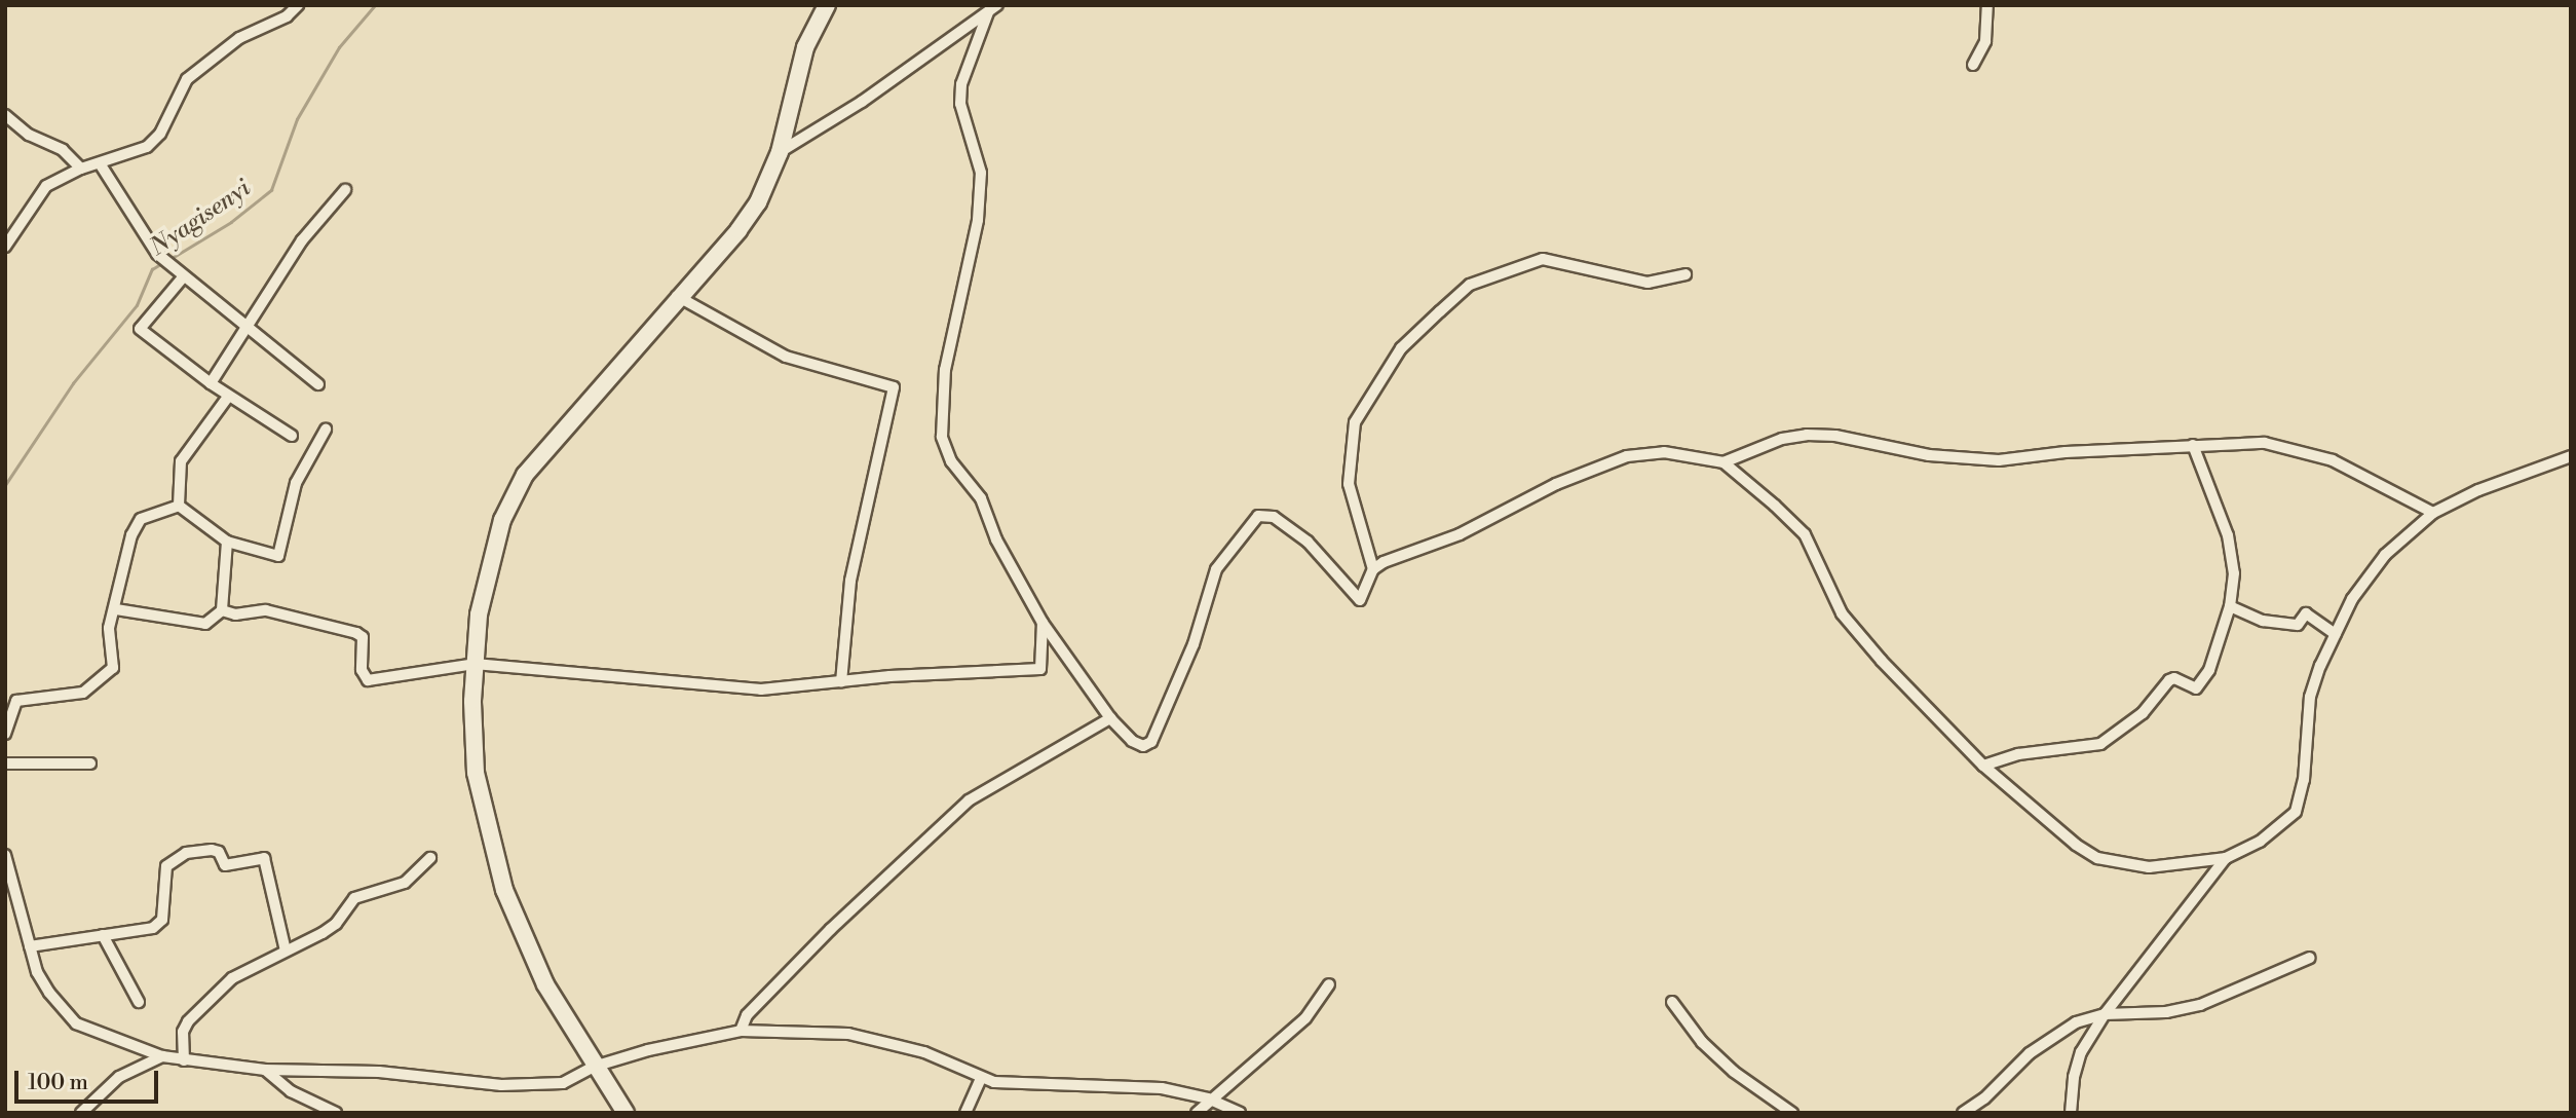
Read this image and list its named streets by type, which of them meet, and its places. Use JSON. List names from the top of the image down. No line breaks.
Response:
{"water":["Nyagisenyi"],"scale_bar":"100 m"}
